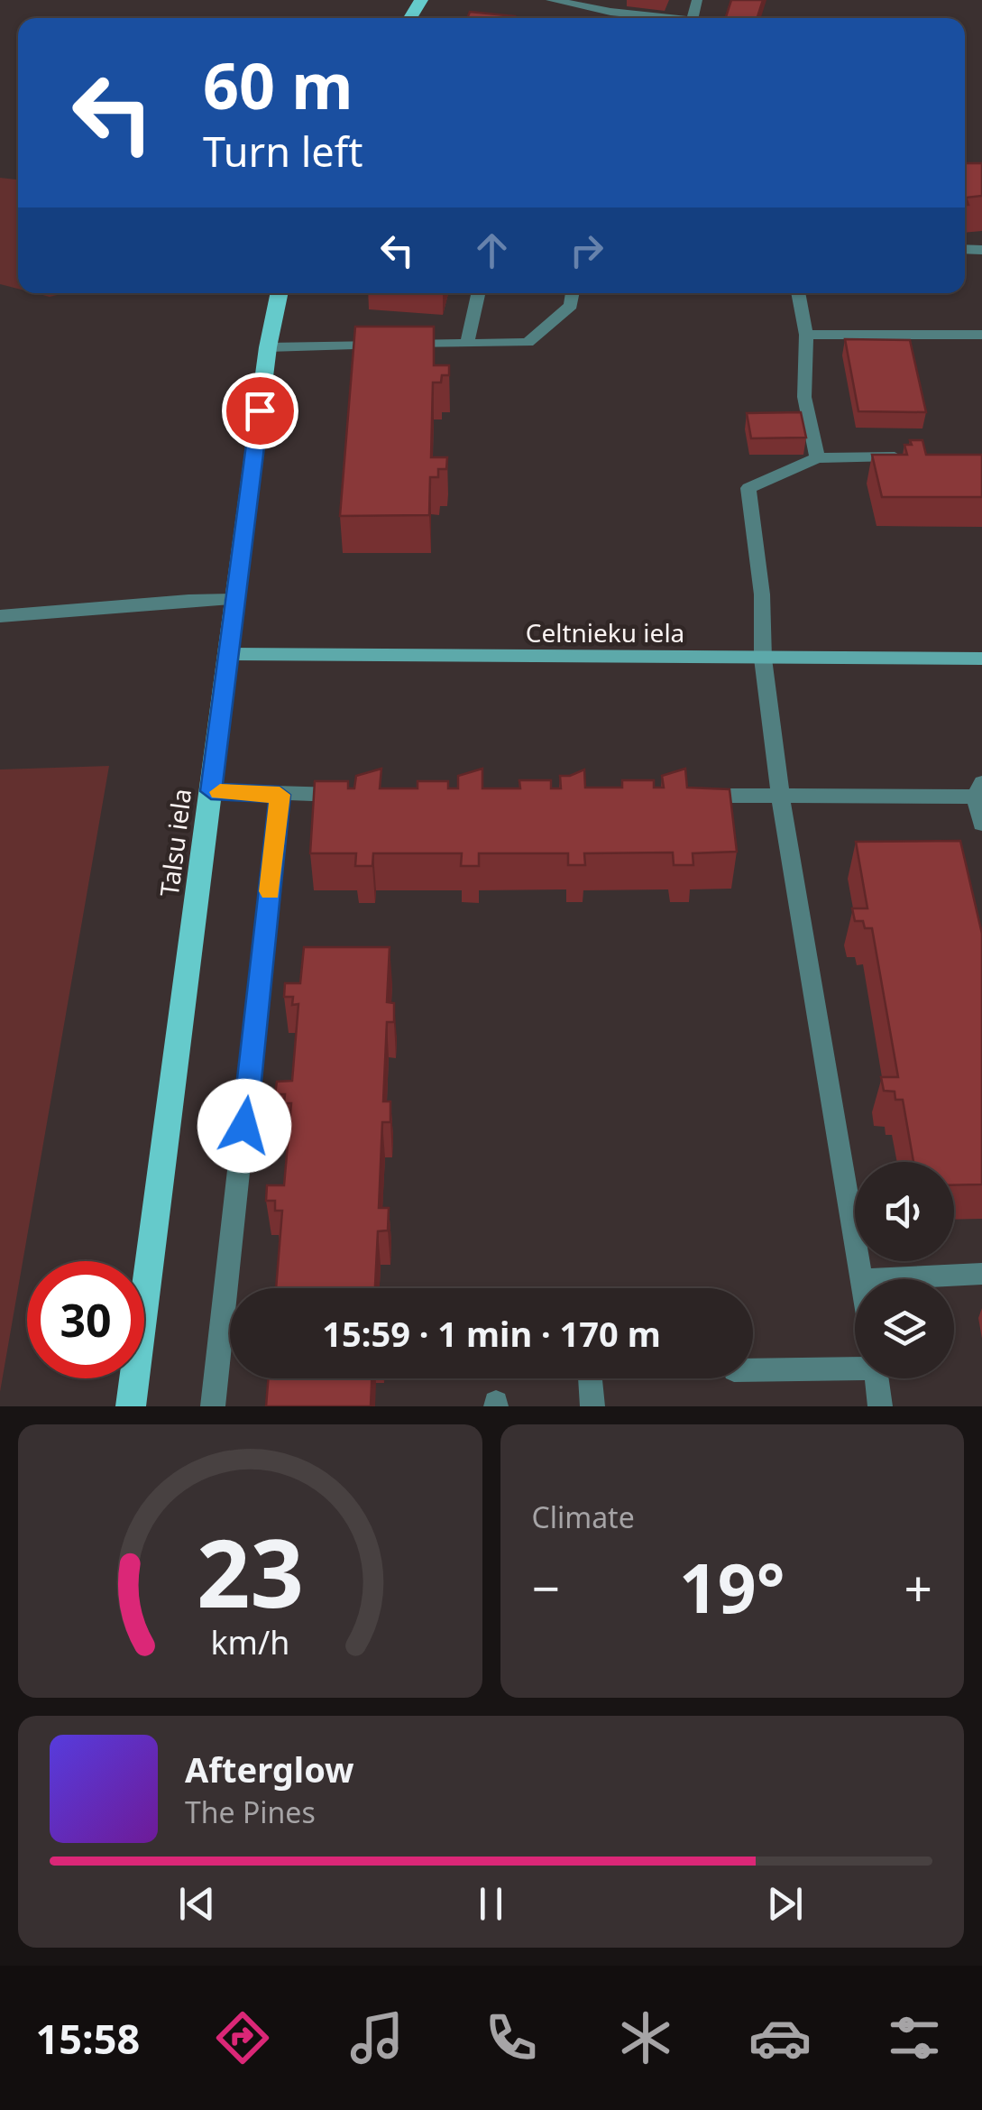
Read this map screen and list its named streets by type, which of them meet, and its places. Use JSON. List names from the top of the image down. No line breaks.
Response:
{"streets":{"main road":["Talsu iela"],"street":["Celtnieku iela"]},"crossings":[["Celtnieku iela","Talsu iela"]],"page":{"turn":["60 m","Turn left"],"limit":"30","trip":"15:59 · 1 min · 170 m","tile":"Climate","heat":["−","19°","+"],"song":["Afterglow","The Pines"],"tabs":"15:58","gauge":["23","km/h"]}}
